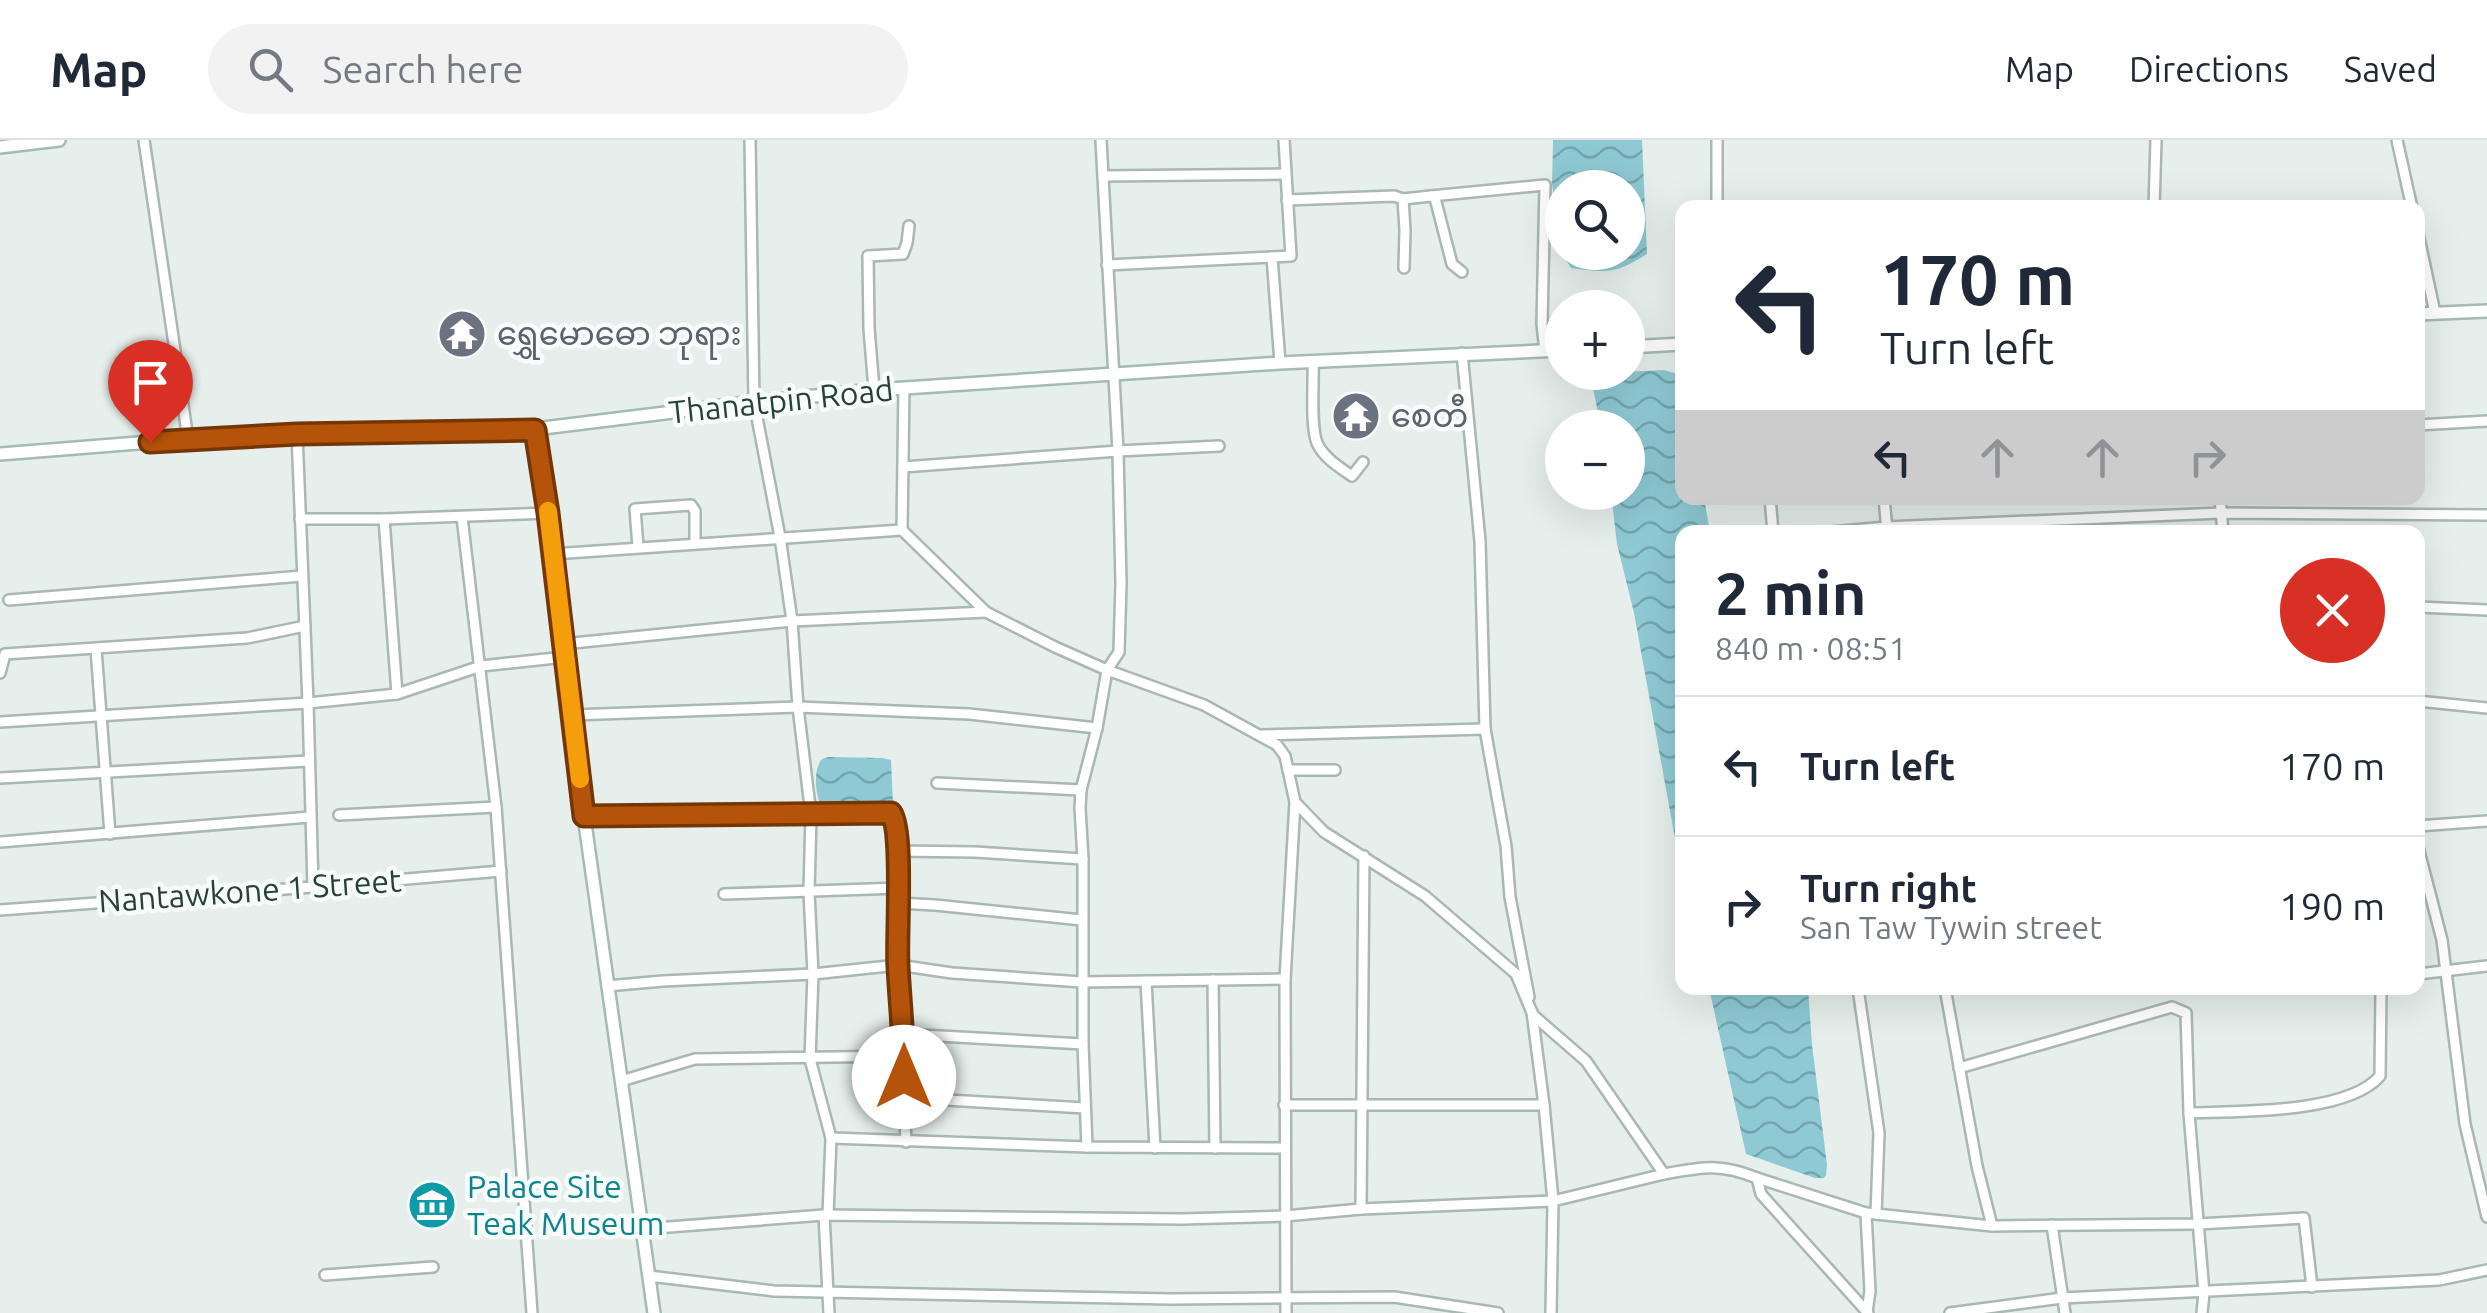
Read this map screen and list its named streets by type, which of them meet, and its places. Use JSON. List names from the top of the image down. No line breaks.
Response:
{"streets":{"main road":["Thanatpin Road"],"street":["Nantawkone 1 Street"]},"places":{"temple":["ရွှေမောဓော ဘုရား","စေတီ"],"museum":["Palace Site Teak Museum"]},"page":{"header":"Map","search":"Search here","nav":["Map","Directions","Saved"],"map_buttons":["+","−"],"turn":["170 m","Turn left"],"heading":["2 min","840 m · 08:51"],"list":[{"name":"Turn left","value":"170 m"},{"name":"Turn right","note":"San Taw Tywin street","value":"190 m"}]}}
